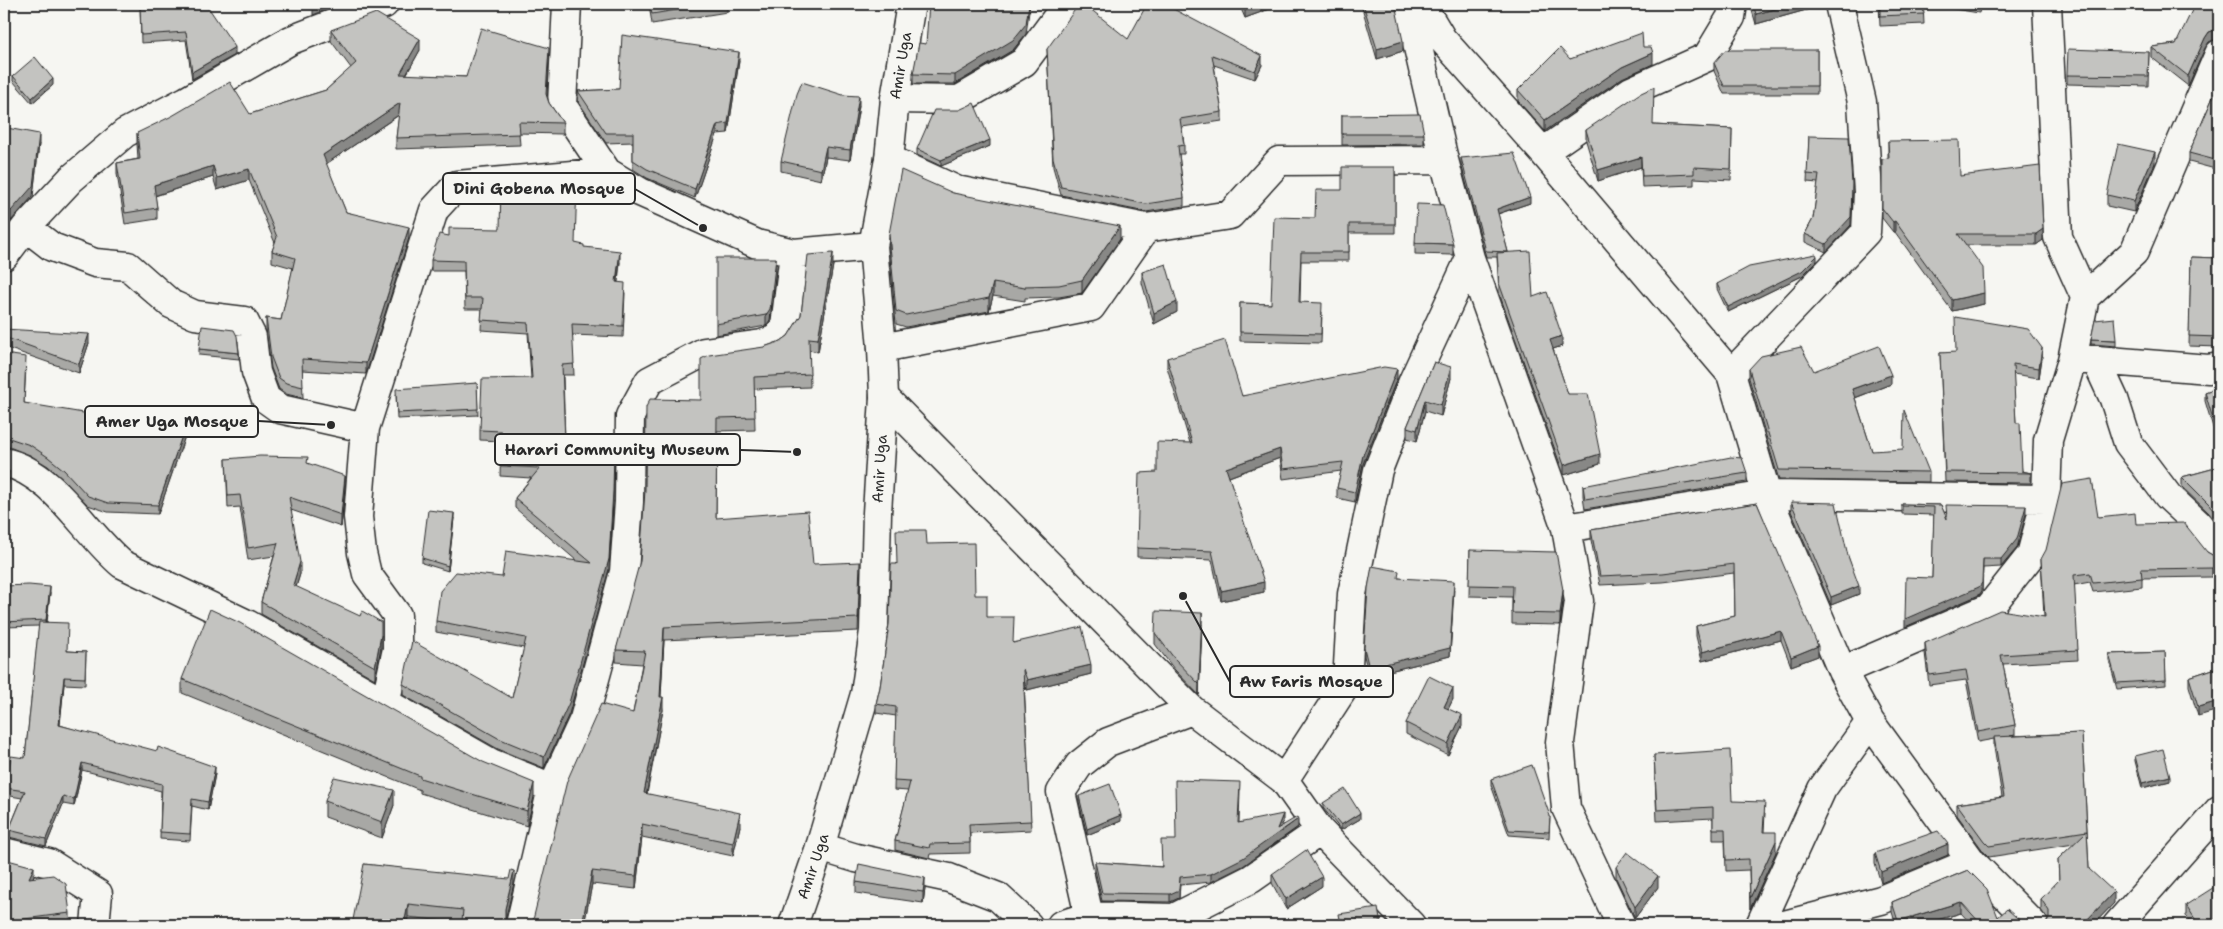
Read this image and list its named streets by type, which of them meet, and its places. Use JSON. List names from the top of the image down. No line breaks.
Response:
{"streets":{"street":["Amir Uga"]},"places":["Dini Gobena Mosque","Amer Uga Mosque","Harari Community Museum","Aw Faris Mosque"]}
